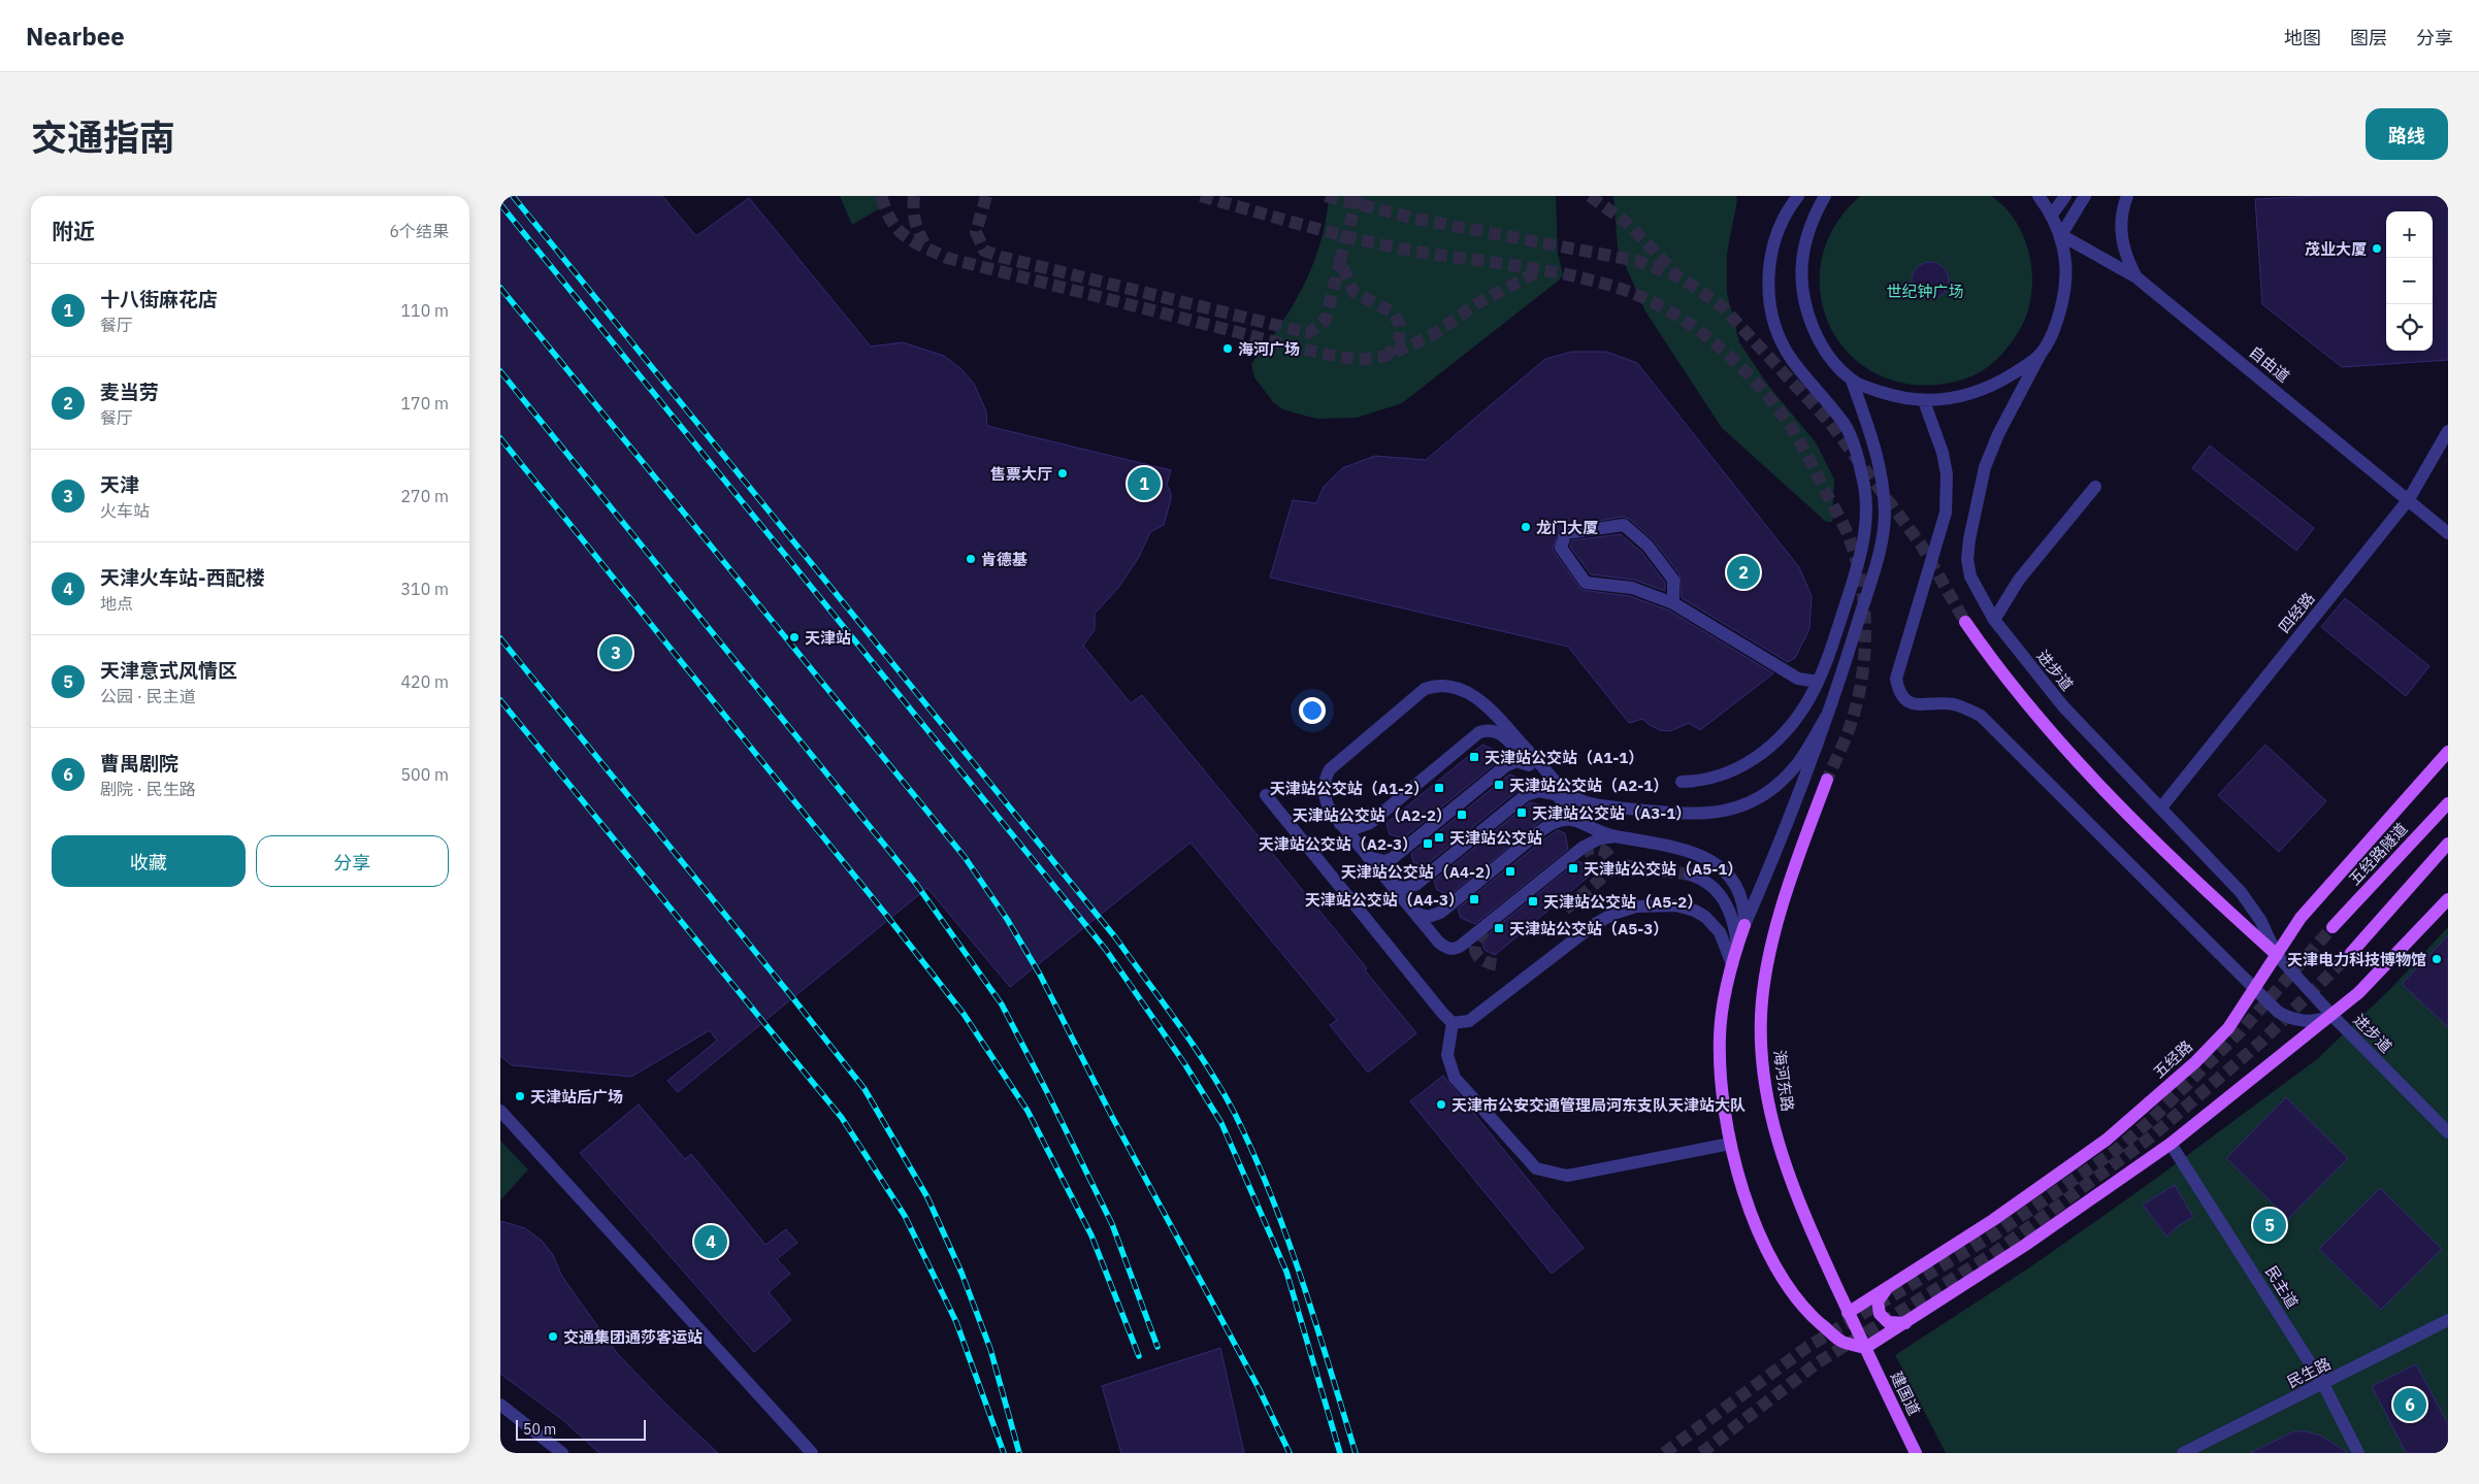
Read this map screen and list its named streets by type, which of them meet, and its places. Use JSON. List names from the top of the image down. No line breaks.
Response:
{"streets":{"main road":["进步道","五经路隧道","五经路","海河东路","建国道"],"street":["自由道","四经路","民主道","民生路"]},"crossings":[["自由道","四经路"],["自由道","进步道"],["四经路","进步道"],["进步道","五经路"],["五经路","海河东路"],["海河东路","建国道"],["民主道","民生路"]],"parks":["世纪钟广场"],"places":{"other":["茂业大厦","海河广场","售票大厅","龙门大厦","肯德基","天津站","天津电力科技博物馆","天津站后广场","天津市公安交通管理局河东支队天津站大队","交通集团通莎客运站"],"transit":["天津站公交站（A1-1）","天津站公交站（A2-1）","天津站公交站（A1-2）","天津站公交站（A3-1）","天津站公交站（A2-2）","天津站公交站","天津站公交站（A2-3）","天津站公交站（A5-1）","天津站公交站（A4-2）","天津站公交站（A4-3）","天津站公交站（A5-2）","天津站公交站（A5-3）"]},"scale_bar":"50 m","page":{"header":"Nearbee","nav":["地图","图层","分享"],"title":"交通指南","buttons":["路线",["收藏","分享"]],"heading":["附近","6个结果"],"map_buttons":["+","−"],"list":[{"mark":"1","name":"十八街麻花店","note":"餐厅","value":"110 m"},{"mark":"2","name":"麦当劳","note":"餐厅","value":"170 m"},{"mark":"3","name":"天津","note":"火车站","value":"270 m"},{"mark":"4","name":"天津火车站-西配楼","note":"地点","value":"310 m"},{"mark":"5","name":"天津意式风情区","note":"公园 · 民主道","value":"420 m"},{"mark":"6","name":"曹禺剧院","note":"剧院 · 民生路","value":"500 m"}],"pins":["1","2","3","5","4","6"],"scale":"50 m"}}
